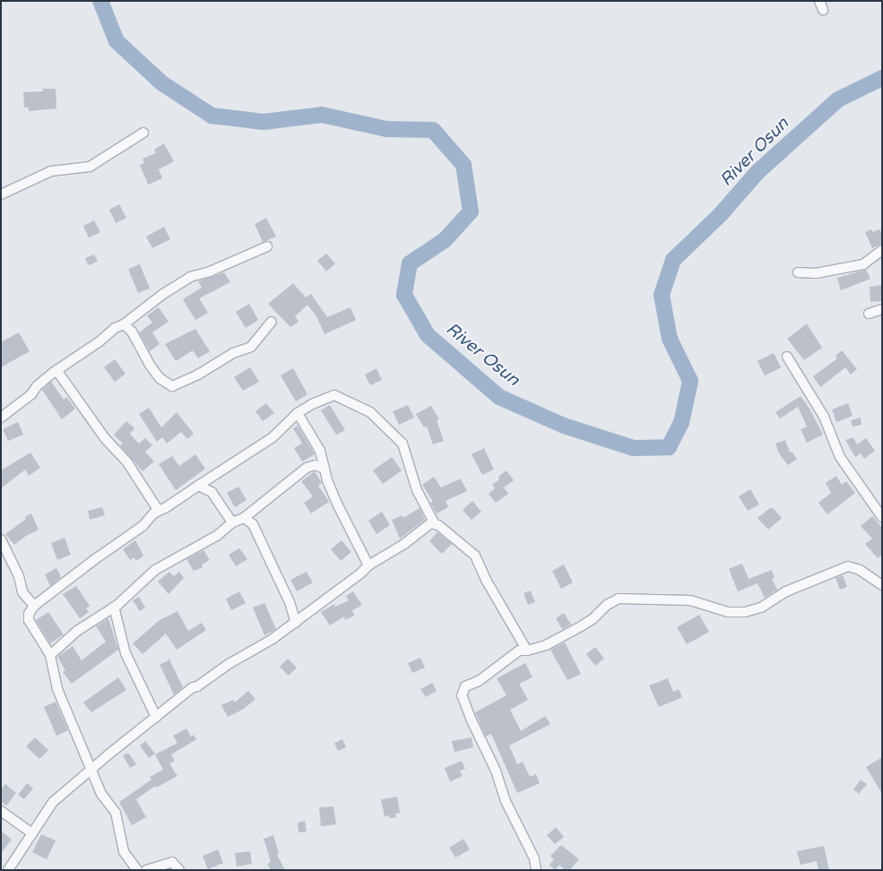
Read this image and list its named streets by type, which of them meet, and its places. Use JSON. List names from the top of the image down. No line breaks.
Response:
{"water":["River Osun"]}
